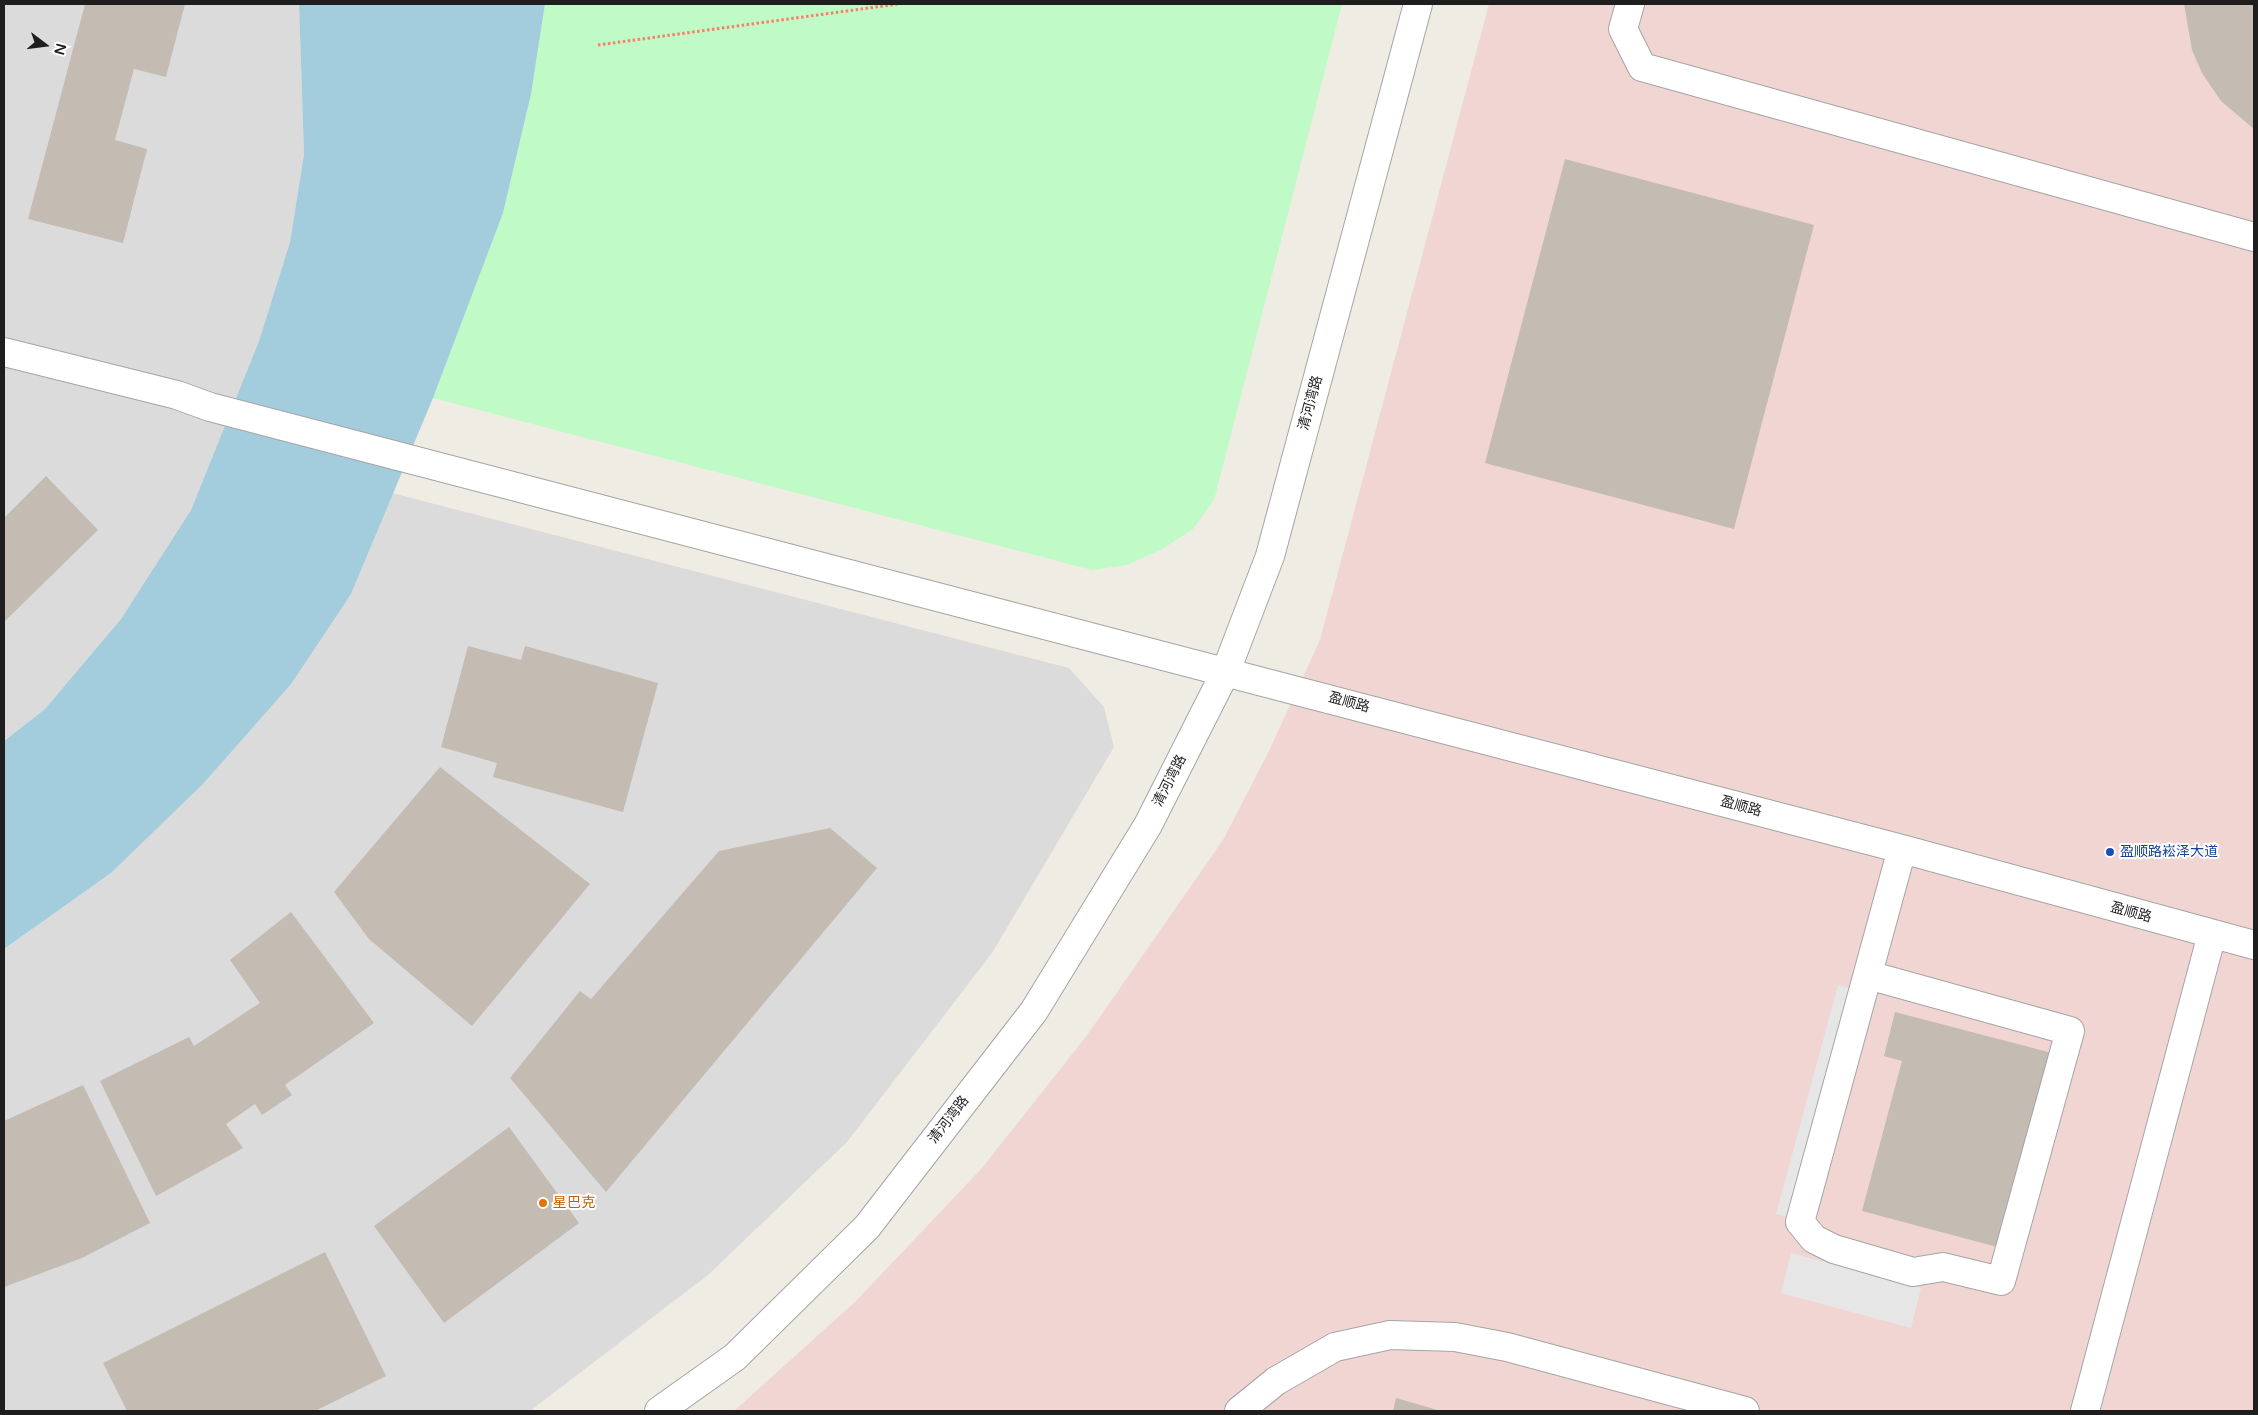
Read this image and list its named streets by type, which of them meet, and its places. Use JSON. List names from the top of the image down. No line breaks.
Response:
{"streets":{"street":["清河湾路","盈顺路"]},"crossings":[["清河湾路","盈顺路"]],"places":["盈顺路崧泽大道","星巴克"],"north":"right"}
